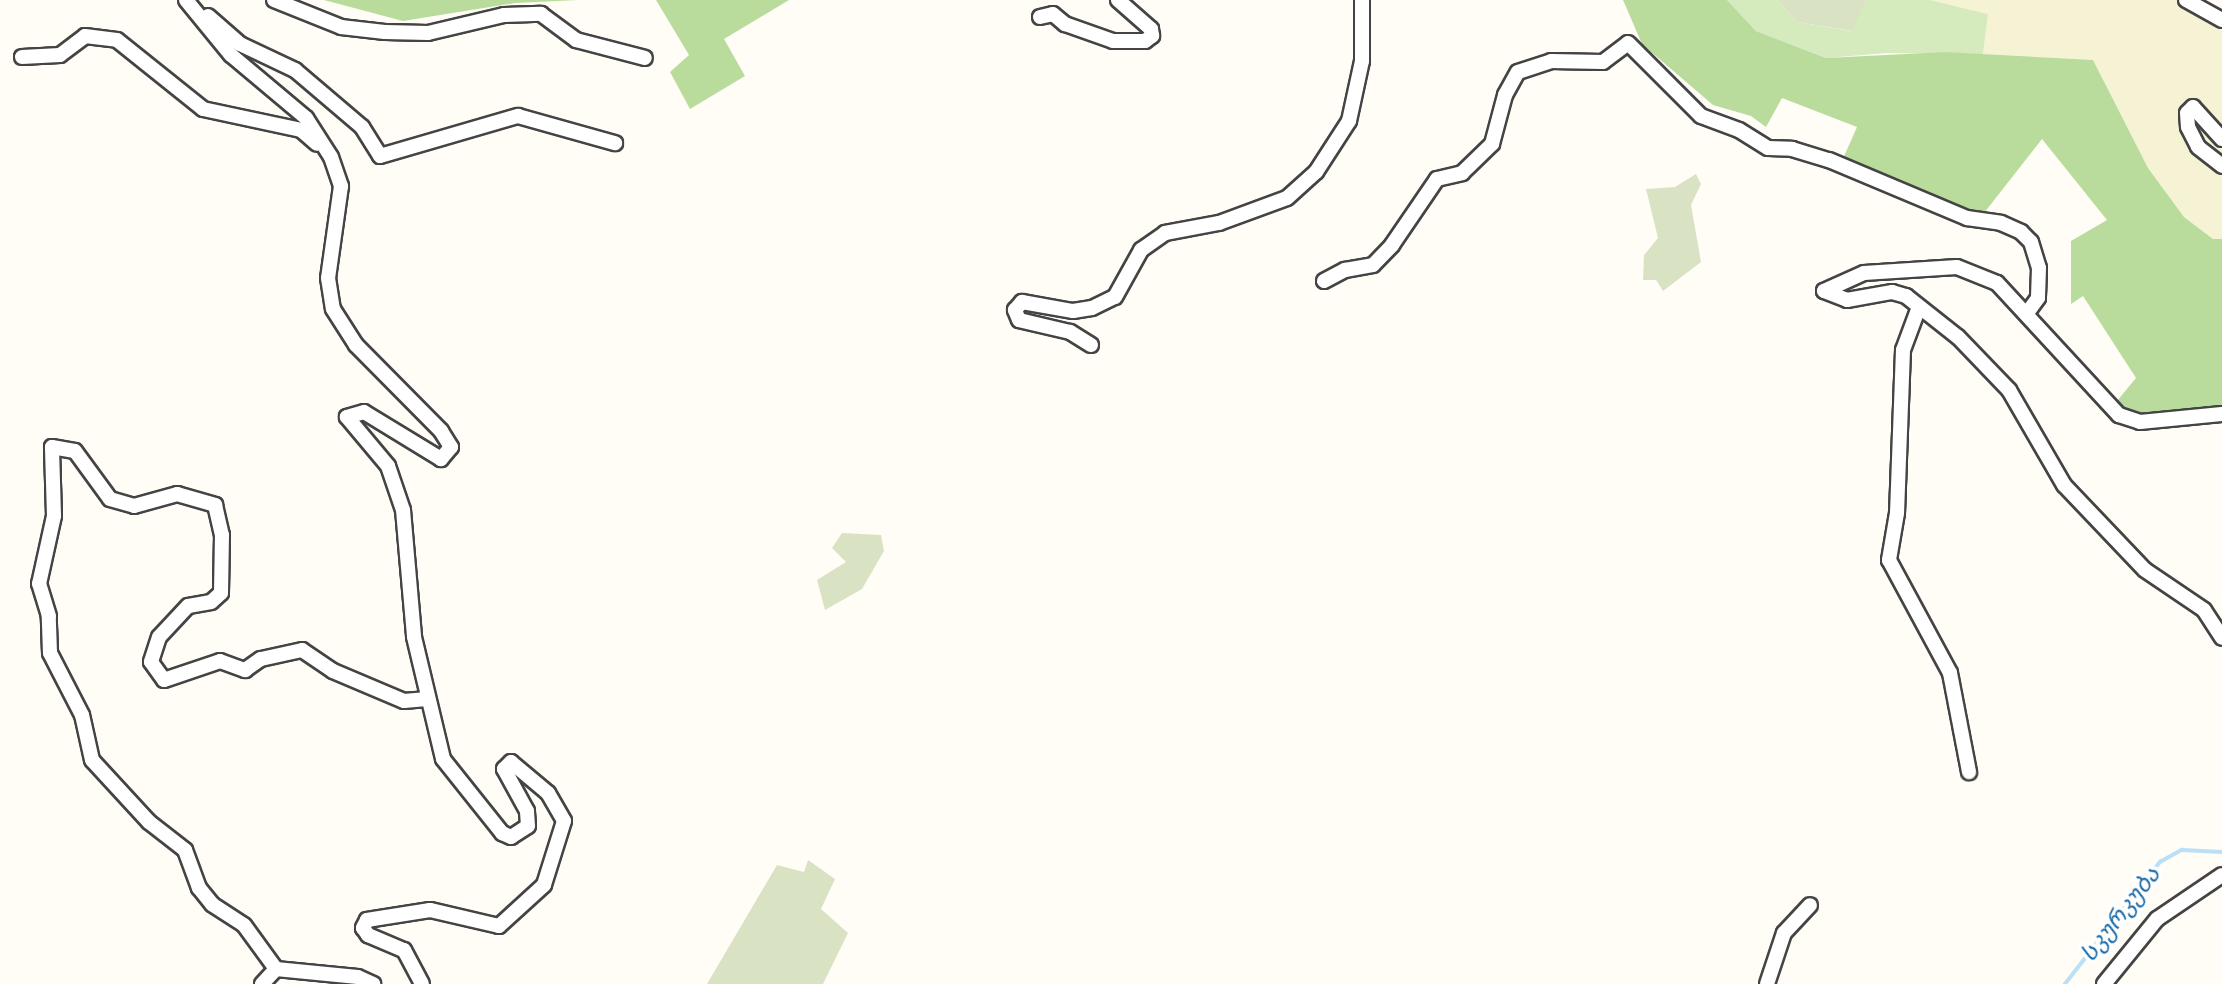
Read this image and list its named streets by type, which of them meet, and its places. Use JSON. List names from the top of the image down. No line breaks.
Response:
{"water":["სკურკუბა"]}
